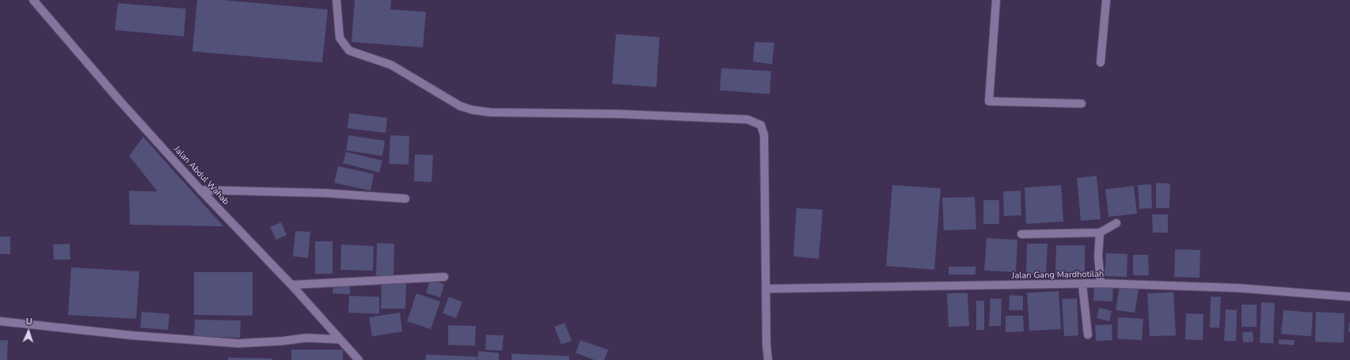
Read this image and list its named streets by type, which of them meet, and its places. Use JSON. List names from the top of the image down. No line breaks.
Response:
{"streets":{"street":["Jalan Abdul Wahab","Jalan Gang Mardhotilah"]},"north":"top"}
